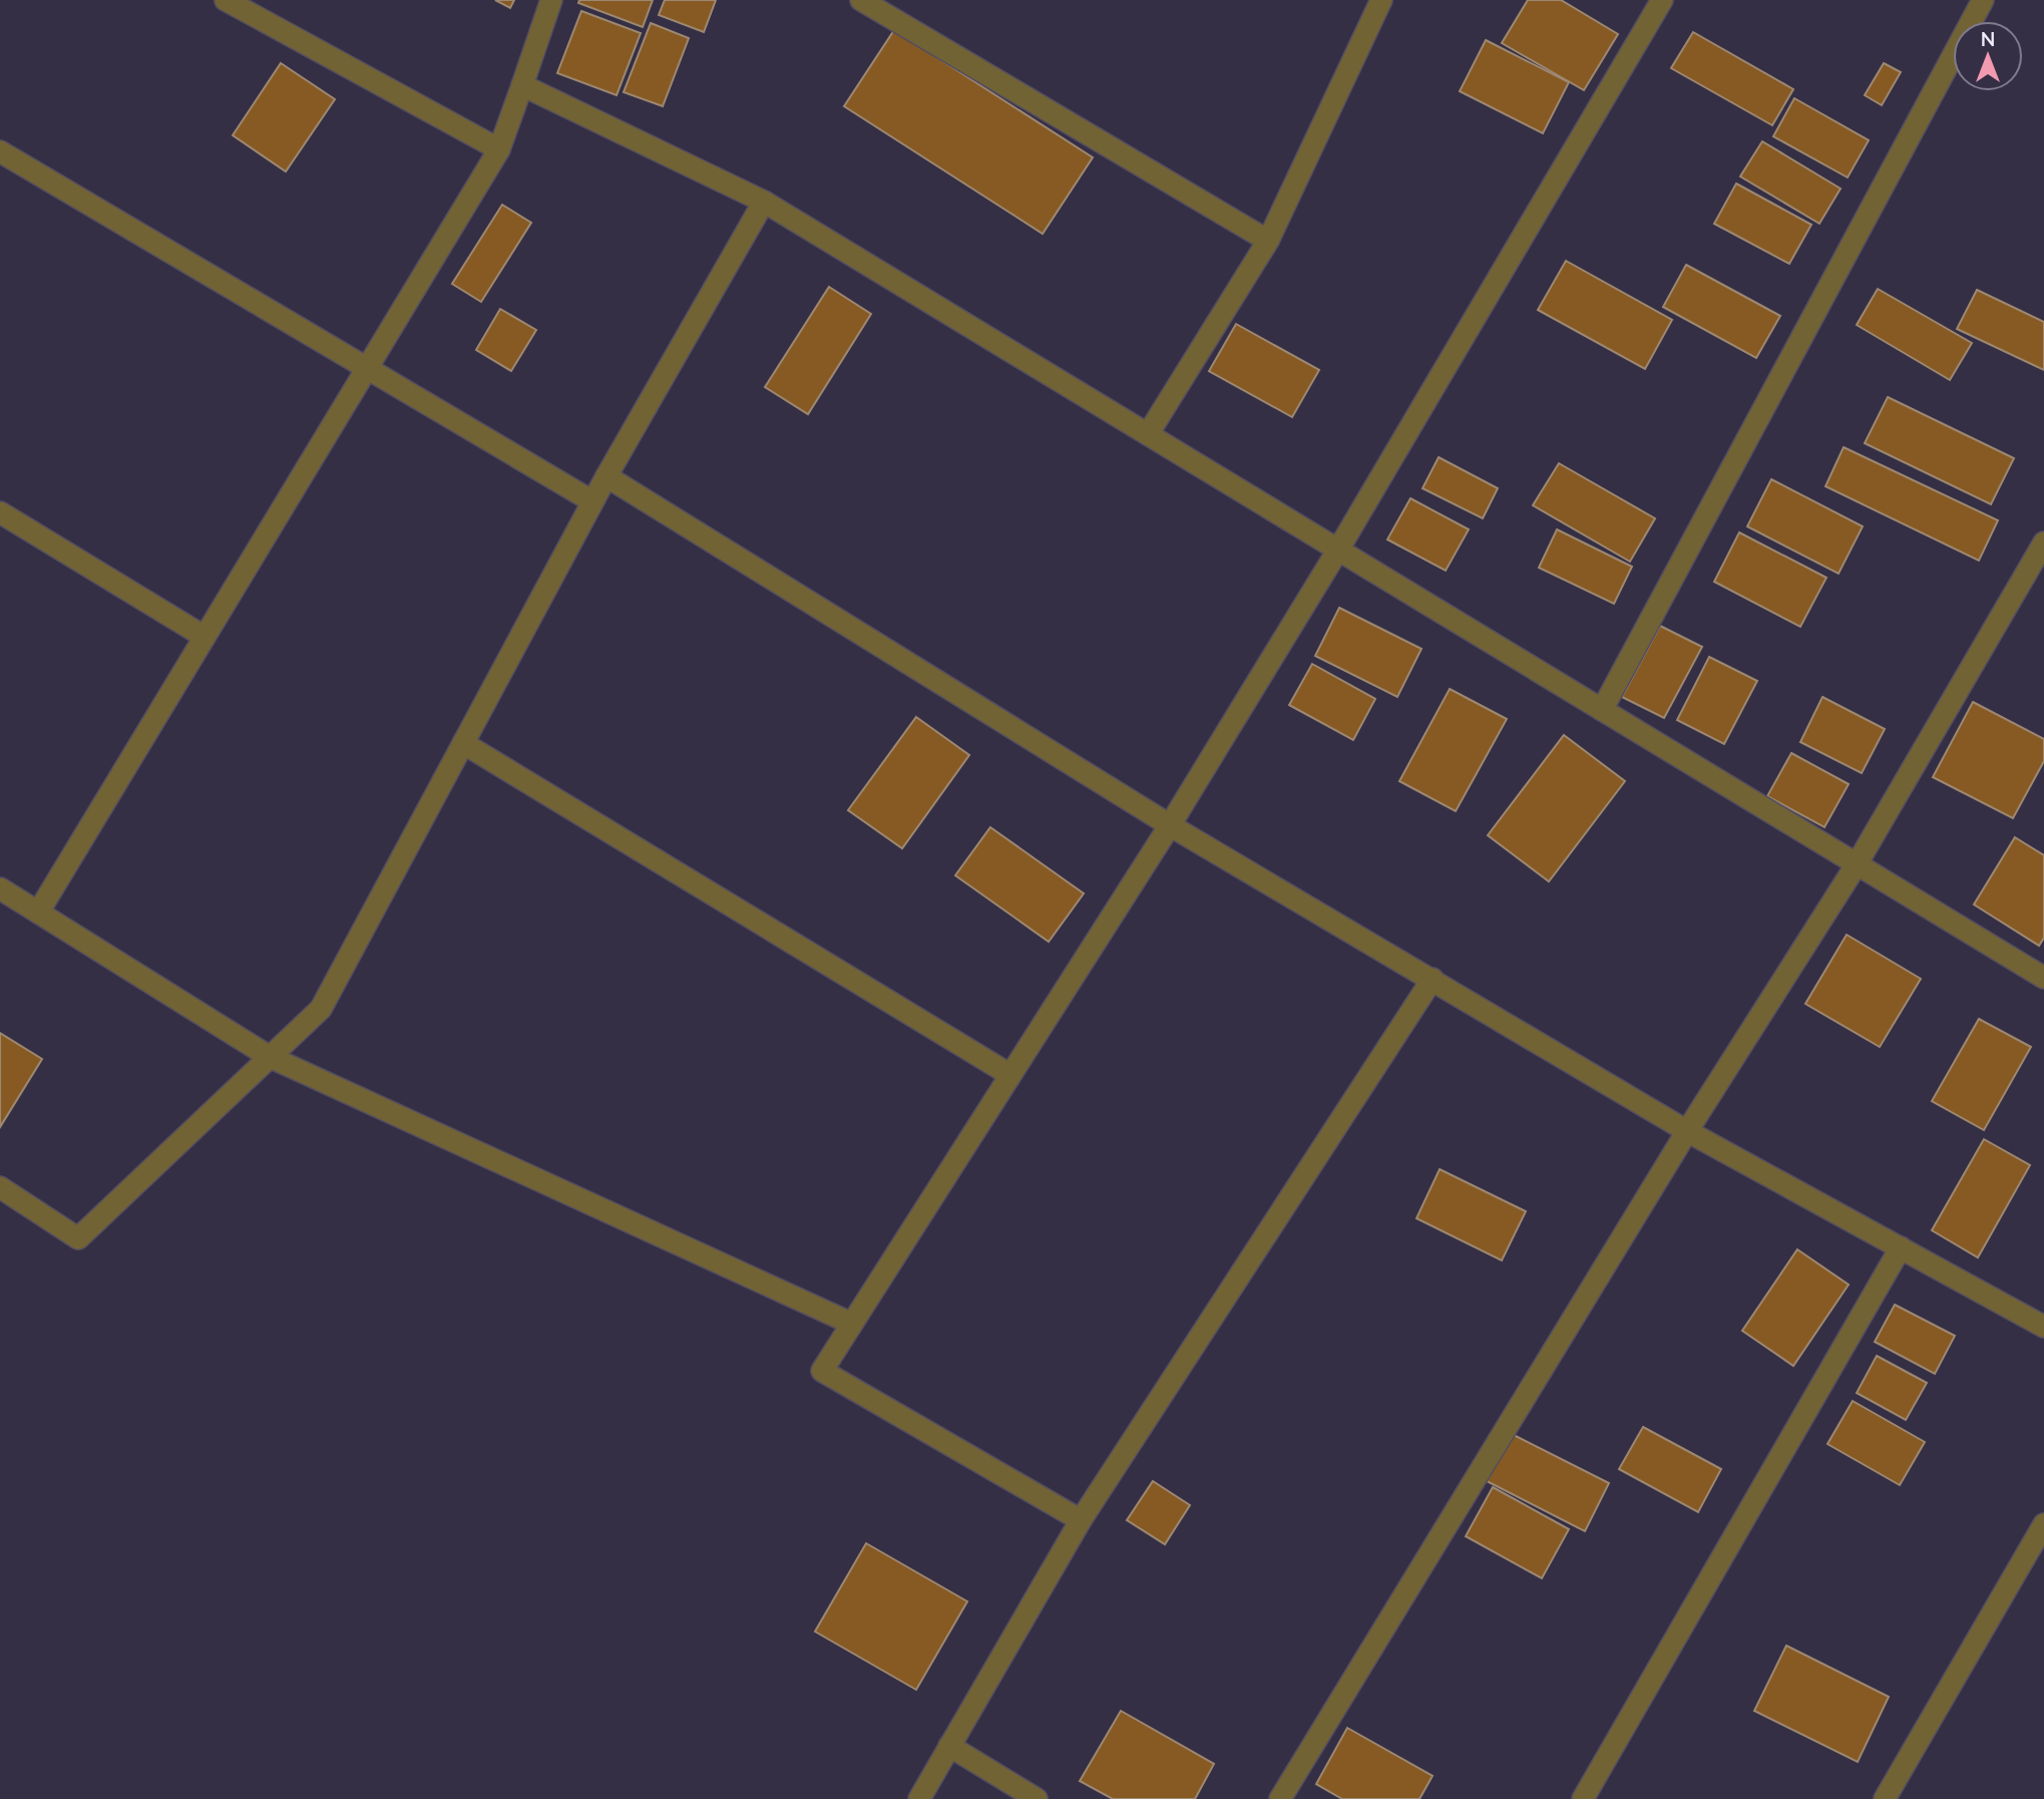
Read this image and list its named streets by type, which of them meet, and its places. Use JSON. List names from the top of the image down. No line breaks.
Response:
{"north":"top"}
